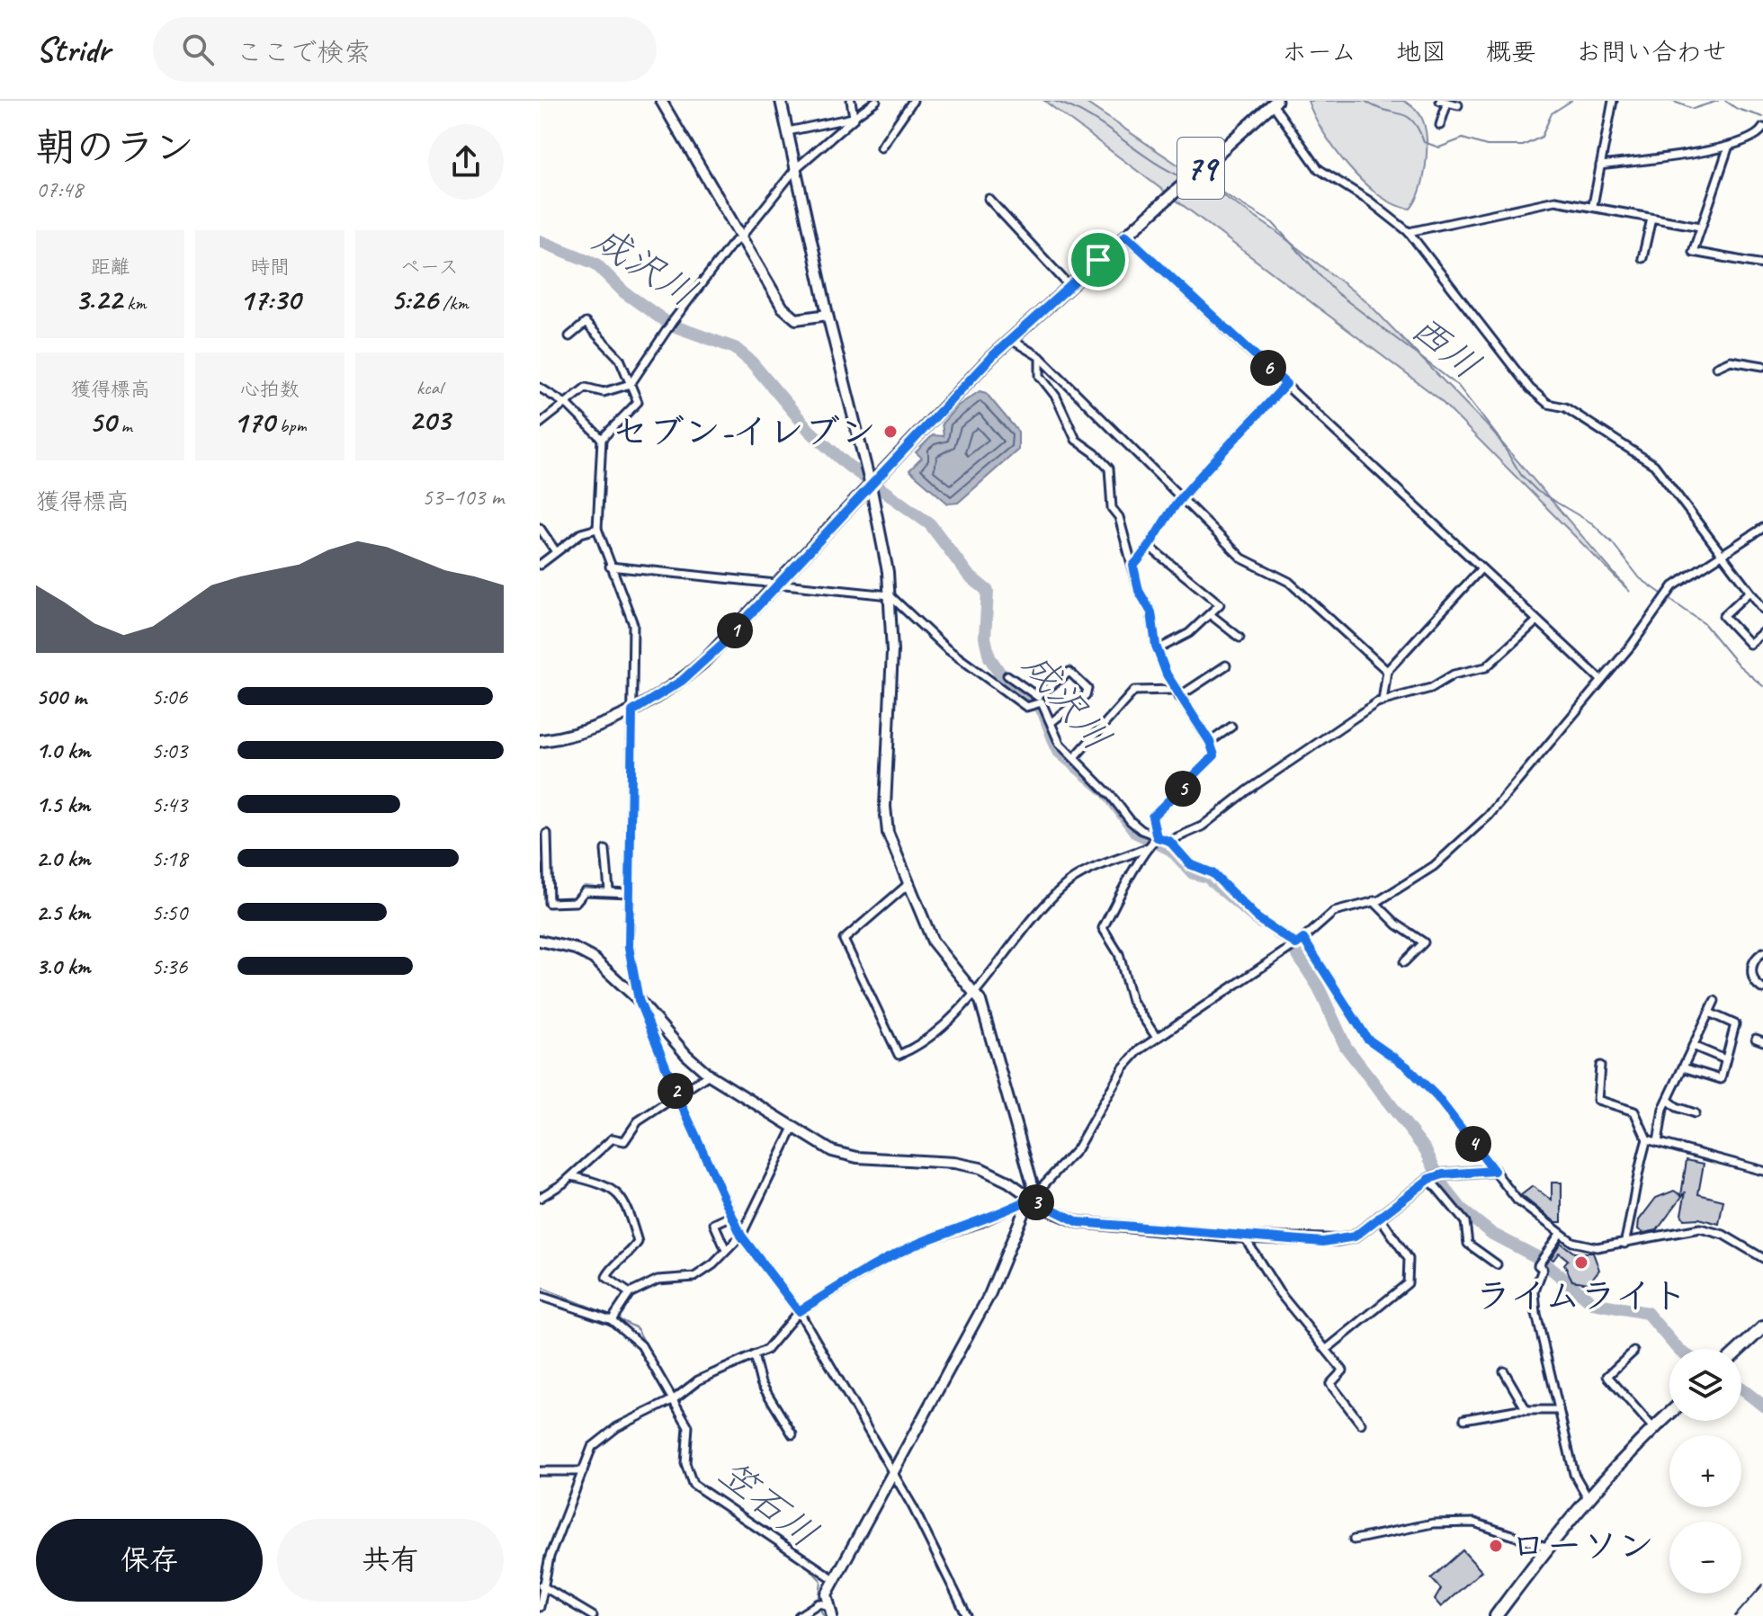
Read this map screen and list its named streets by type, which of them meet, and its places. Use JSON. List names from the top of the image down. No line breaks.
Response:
{"streets":{"main road":["79"]},"water":["成沢川","西川","笠石川"],"places":["セブン-イレブン","ライムライト","ローソン"],"page":{"header":"Stridr","search":"ここで検索","nav":["ホーム","地図","概要","お問い合わせ"],"heading":["朝のラン","07:48"],"stats":[["距離","3.22 km"],["時間","17:30"],["ペース","5:26 /km"],["獲得標高","50 m"],["心拍数","170 bpm"],["kcal","203"]],"pins":["6","1","5","2","4","3"],"chart":["獲得標高","53–103 m"],"list":[{"name":"500 m","note":"5:06"},{"name":"1.0 km","note":"5:03"},{"name":"1.5 km","note":"5:43"},{"name":"2.0 km","note":"5:18"},{"name":"2.5 km","note":"5:50"},{"name":"3.0 km","note":"5:36"}],"map_buttons":["+","−"],"buttons":["保存","共有"]}}
